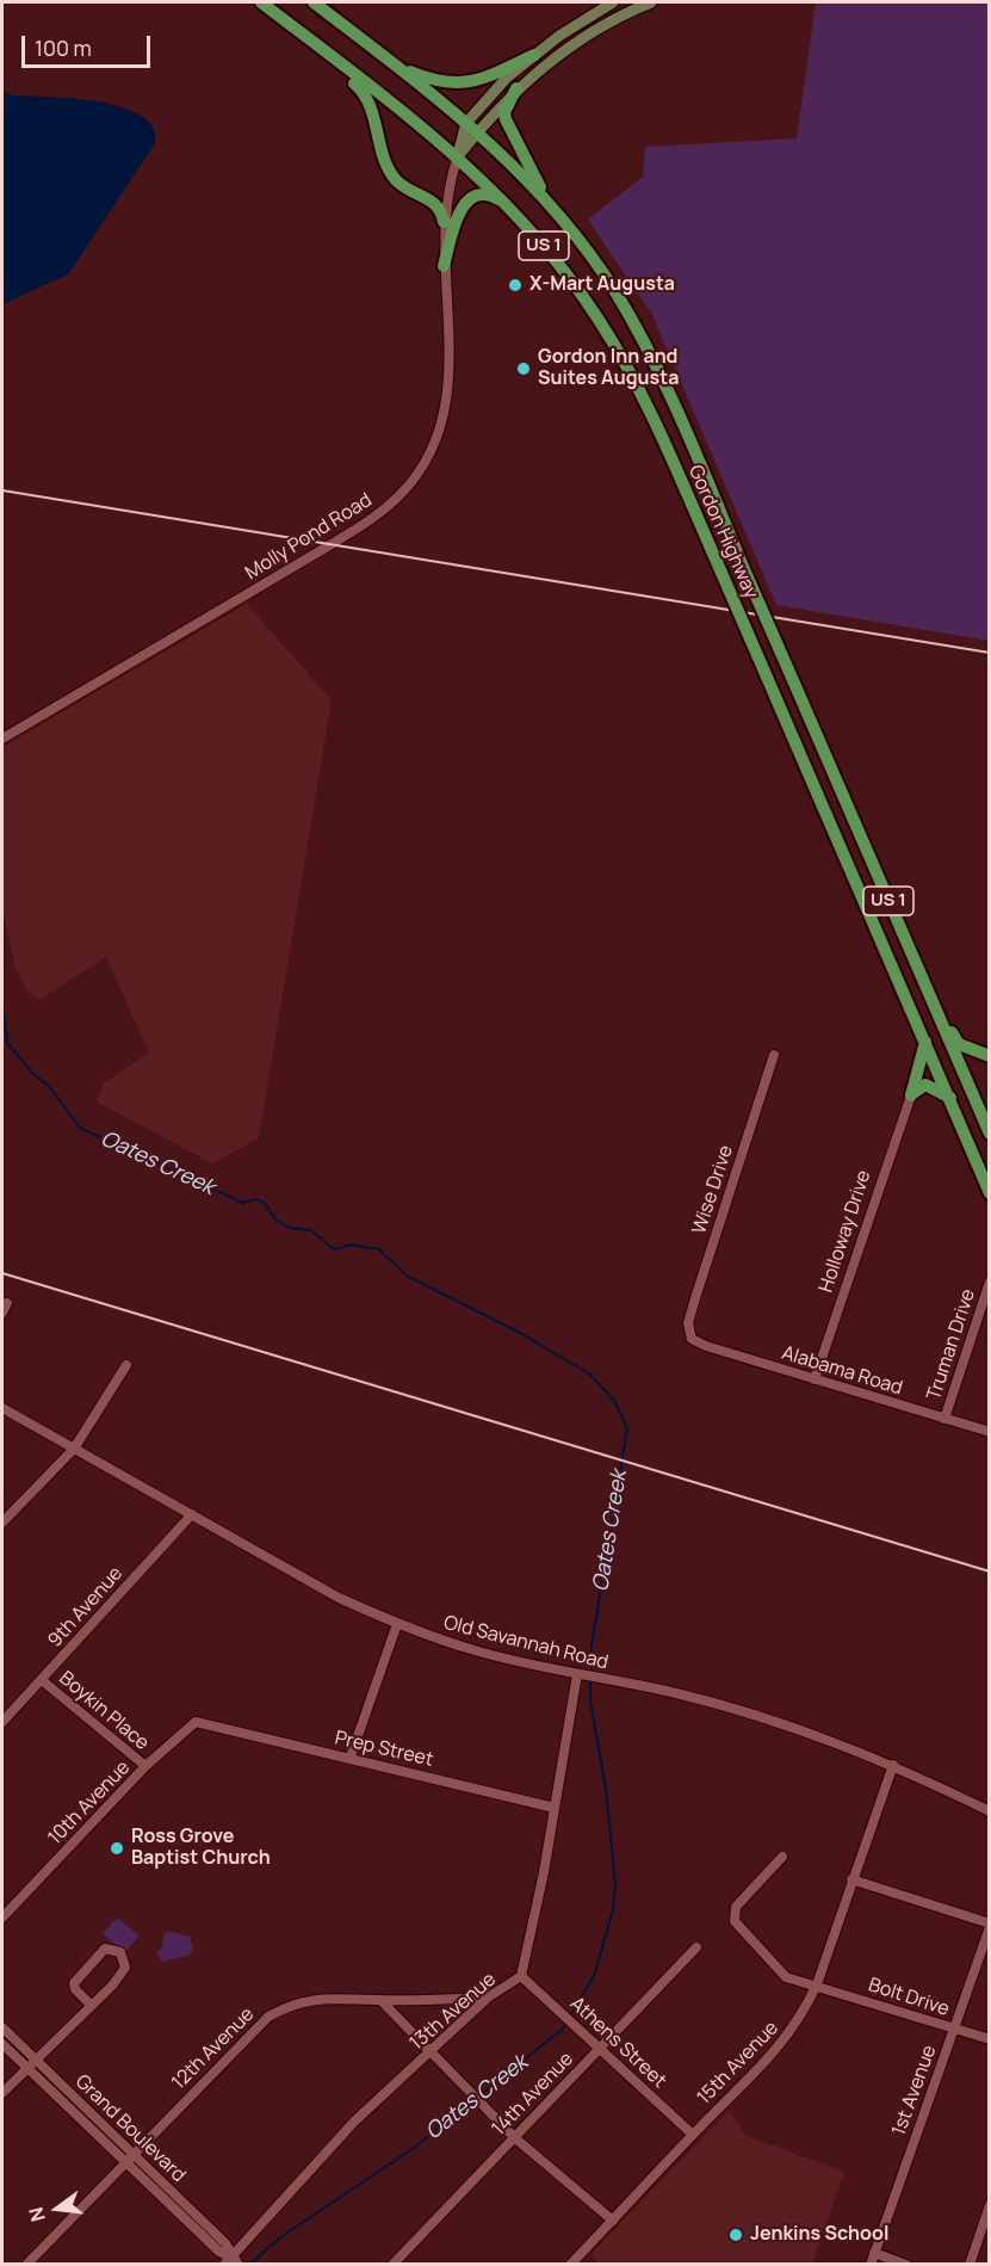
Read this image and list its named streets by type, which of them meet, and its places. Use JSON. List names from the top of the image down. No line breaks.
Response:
{"streets":{"highway":["US 1","Gordon Highway"],"street":["Molly Pond Road","Wise Drive","Holloway Drive","Truman Drive","Alabama Road","9th Avenue","Old Savannah Road","Boykin Place","Prep Street","10th Avenue","Bolt Drive","13th Avenue","Athens Street","12th Avenue","15th Avenue","1st Avenue","14th Avenue","Grand Boulevard"]},"crossings":[["Gordon Highway","Molly Pond Road"],["Wise Drive","Alabama Road"],["Holloway Drive","Alabama Road"],["Truman Drive","Alabama Road"],["9th Avenue","Old Savannah Road"],["9th Avenue","Boykin Place"],["Old Savannah Road","13th Avenue"],["Old Savannah Road","15th Avenue"],["Boykin Place","10th Avenue"],["Prep Street","10th Avenue"],["Prep Street","13th Avenue"],["Bolt Drive","15th Avenue"],["Bolt Drive","1st Avenue"],["13th Avenue","Athens Street"],["13th Avenue","12th Avenue"],["13th Avenue","Grand Boulevard"],["Athens Street","15th Avenue"],["Athens Street","14th Avenue"],["12th Avenue","Grand Boulevard"]],"water":["Oates Creek"],"places":["X-Mart Augusta","Gordon Inn and Suites Augusta","Ross Grove Baptist Church","Jenkins School"],"scale_bar":"100 m","north":"left"}
